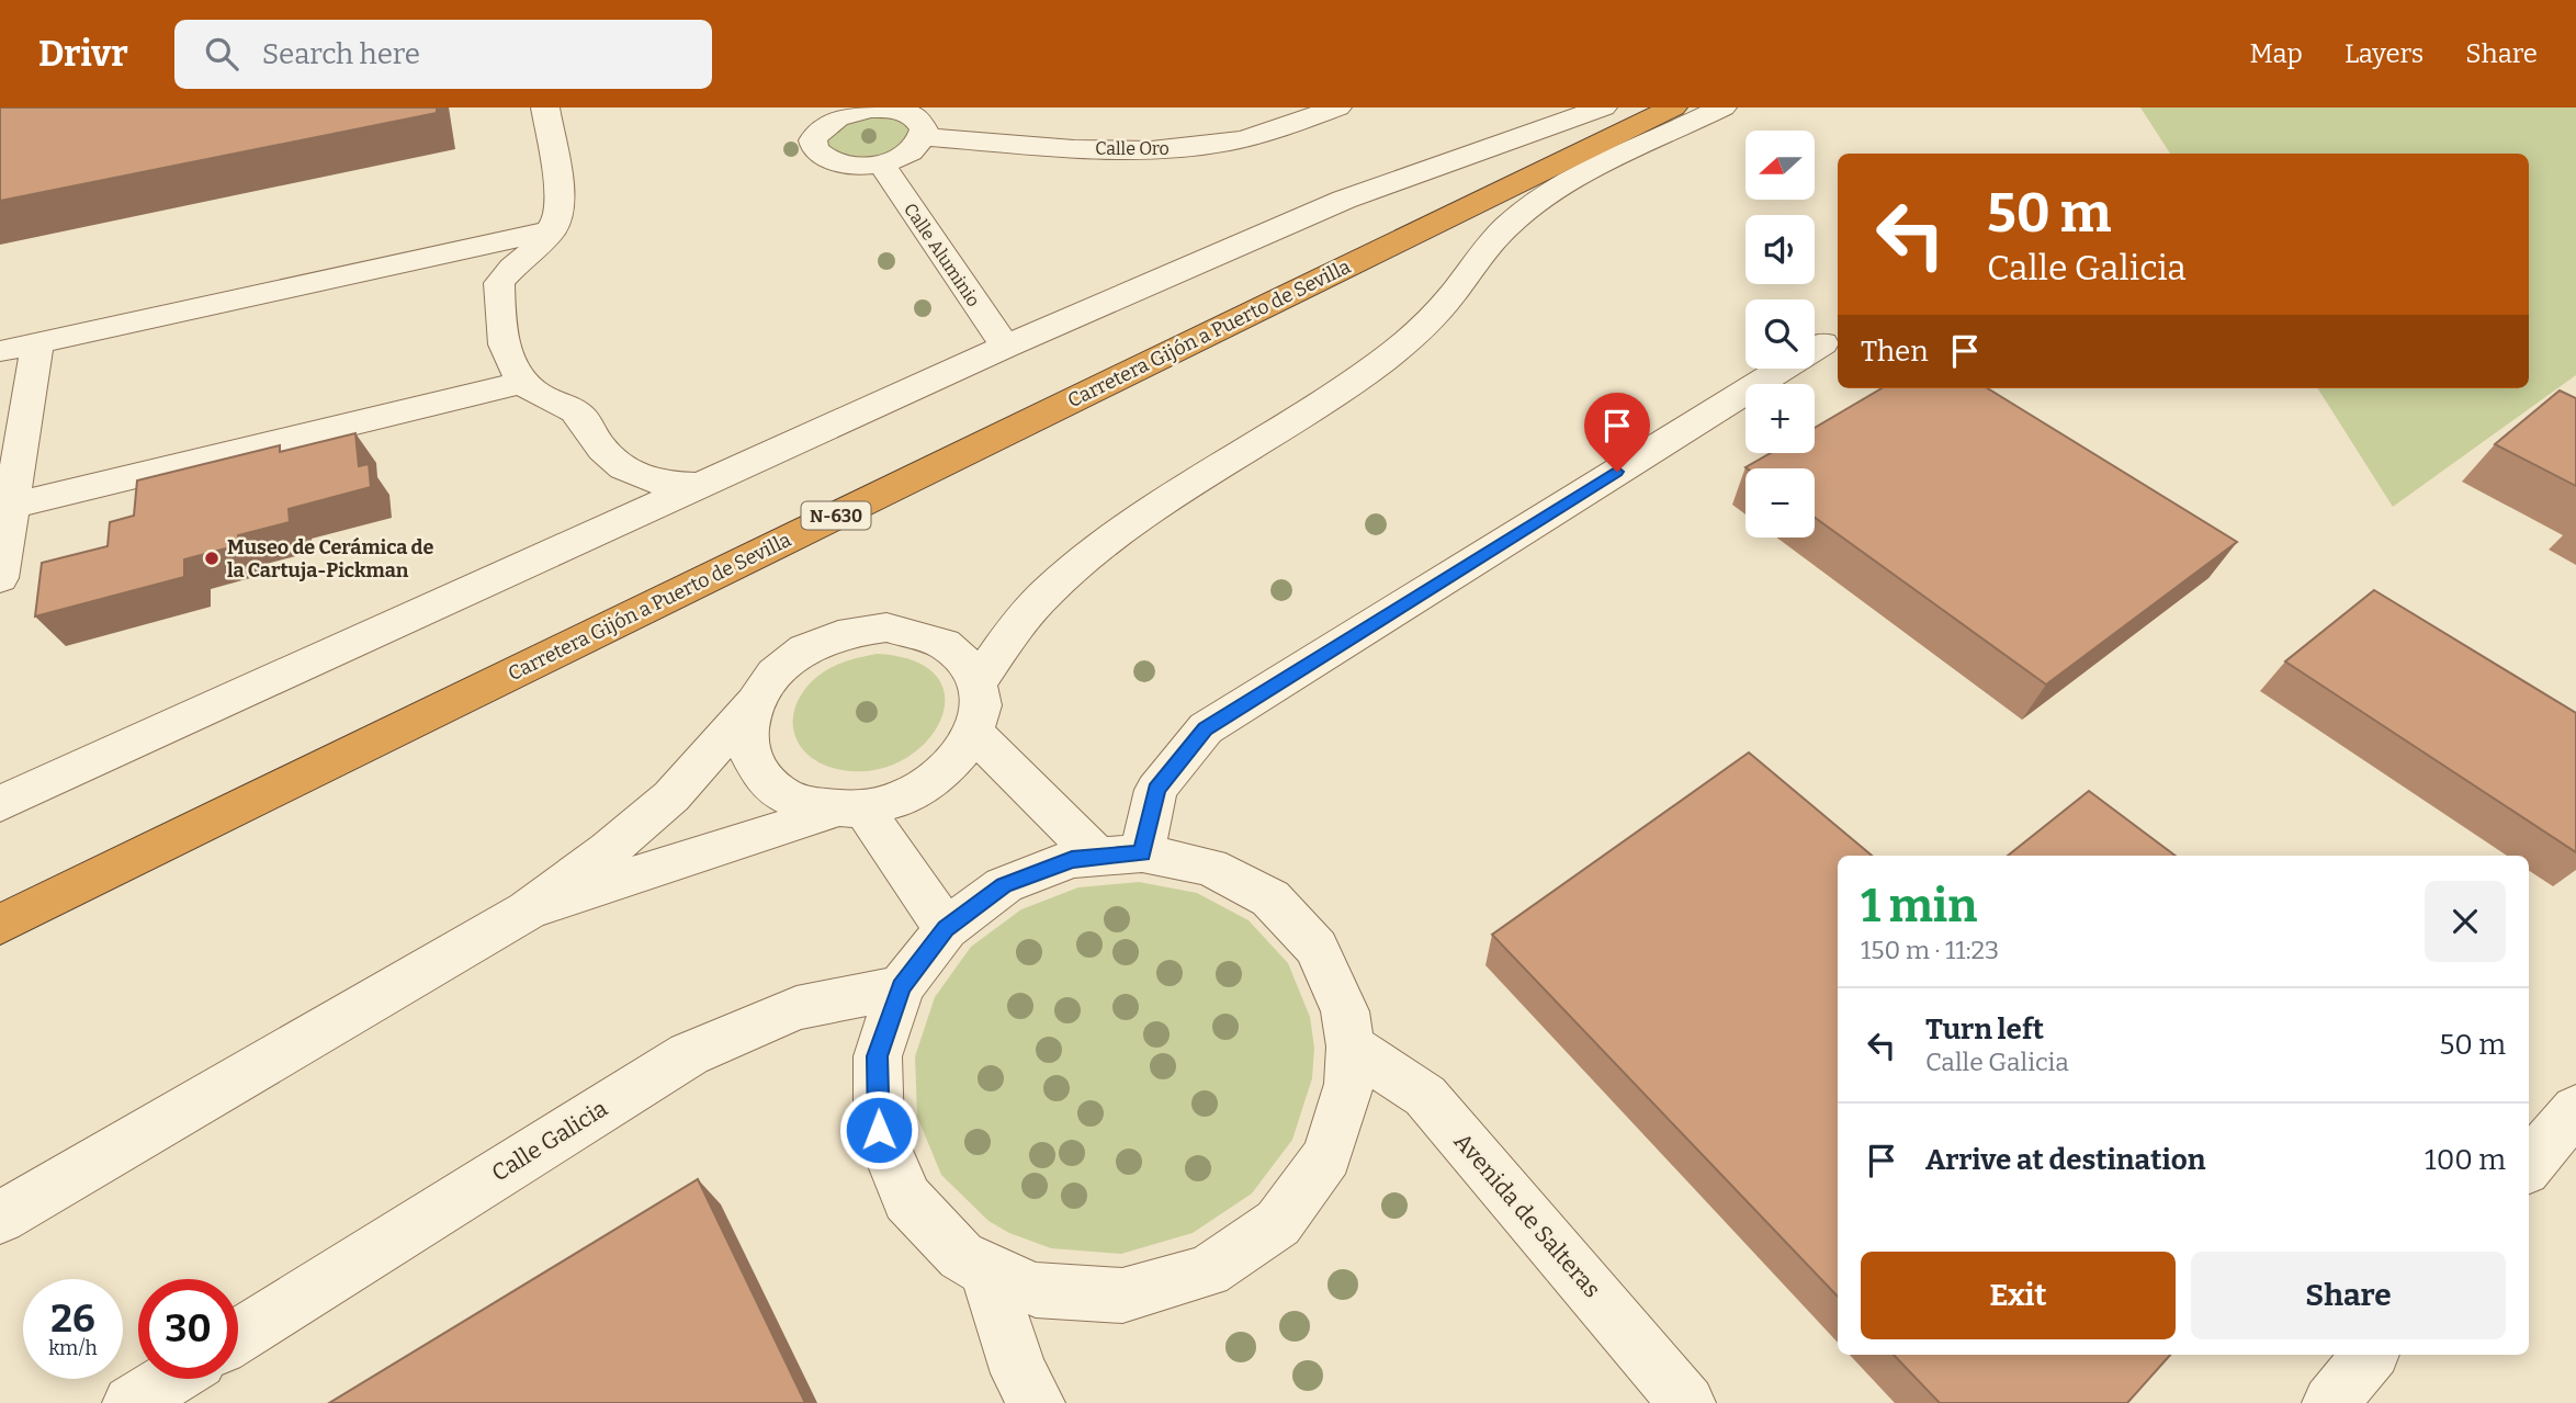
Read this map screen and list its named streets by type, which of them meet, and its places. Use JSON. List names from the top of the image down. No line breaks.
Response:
{"streets":{"highway":["Carretera Gijón a Puerto de Sevilla","N-630"],"street":["Calle Oro","Calle Aluminio","Calle Galicia","Avenida de Salteras"]},"places":["Museo de Cerámica de la Cartuja-Pickman"],"north":"left","page":{"header":"Drivr","search":"Search here","nav":["Map","Layers","Share"],"map_buttons":["+","−"],"turn":["50 m","Calle Galicia"],"then":"Then","heading":["1 min","150 m · 11:23"],"list":[{"name":"Turn left","note":"Calle Galicia","value":"50 m"},{"name":"Arrive at destination","value":"100 m"}],"buttons":["Exit","Share"],"speed":"26 km/h","limit":"30"}}
